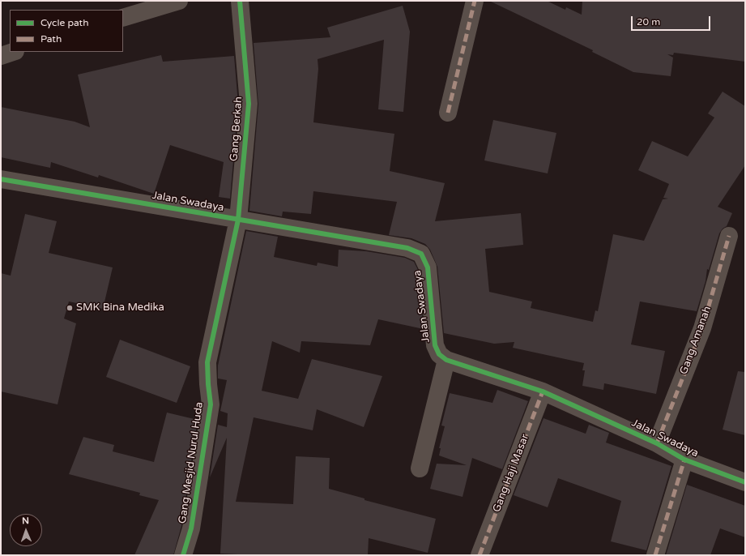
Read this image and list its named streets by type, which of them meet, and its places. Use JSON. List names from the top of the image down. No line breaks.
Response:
{"streets":{"street":["Gang Berkah","Jalan Swadaya","Gang Amanah","Gang Mesjid Nurul Huda","Gang Haji Masar"]},"crossings":[["Gang Berkah","Jalan Swadaya"],["Gang Berkah","Gang Mesjid Nurul Huda"],["Jalan Swadaya","Gang Amanah"],["Jalan Swadaya","Gang Mesjid Nurul Huda"],["Jalan Swadaya","Gang Haji Masar"]],"places":["SMK Bina Medika"],"legend":["Cycle path","Path"],"scale_bar":"20 m","north":"top"}
